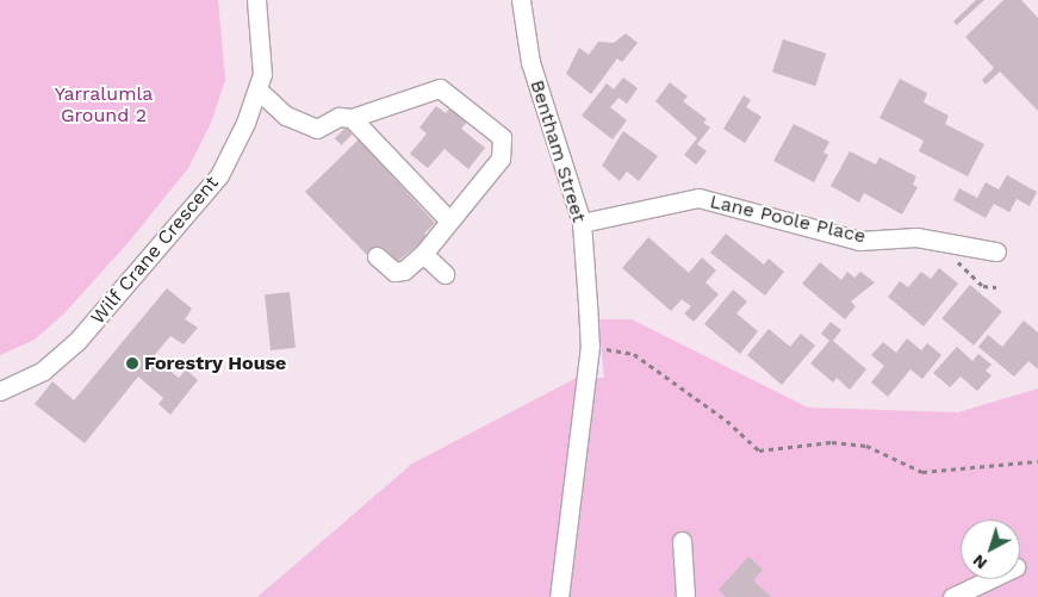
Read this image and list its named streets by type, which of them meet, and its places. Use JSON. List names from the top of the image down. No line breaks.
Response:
{"streets":{"street":["Bentham Street","Lane Poole Place","Wilf Crane Crescent"]},"crossings":[["Bentham Street","Lane Poole Place"]],"parks":["Yarralumla Ground 2"],"places":["Forestry House"],"north":"bottom left"}
